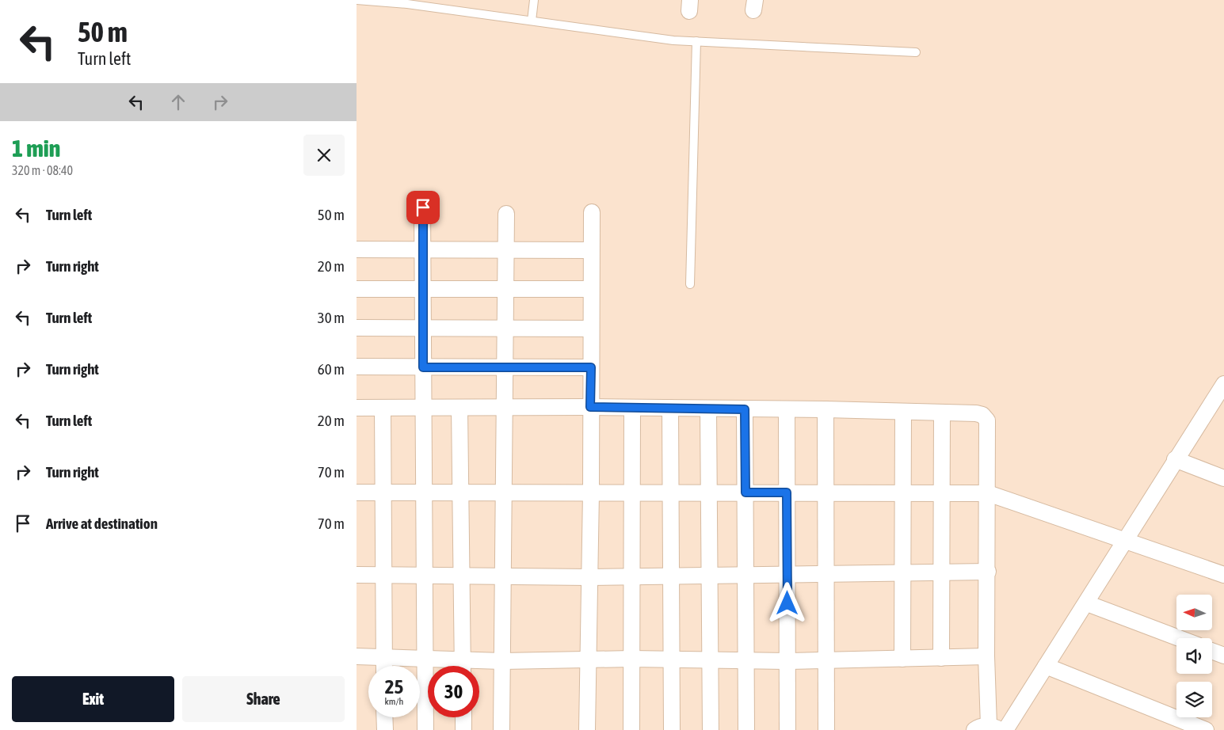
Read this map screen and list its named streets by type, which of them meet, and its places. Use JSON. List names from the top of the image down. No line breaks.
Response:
{"north":"left","page":{"turn":["50 m","Turn left"],"heading":["1 min","320 m · 08:40"],"list":[{"name":"Turn left","value":"50 m"},{"name":"Turn right","value":"20 m"},{"name":"Turn left","value":"30 m"},{"name":"Turn right","value":"60 m"},{"name":"Turn left","value":"20 m"},{"name":"Turn right","value":"70 m"},{"name":"Arrive at destination","value":"70 m"}],"speed":"25 km/h","limit":"30","buttons":["Exit","Share"]}}
